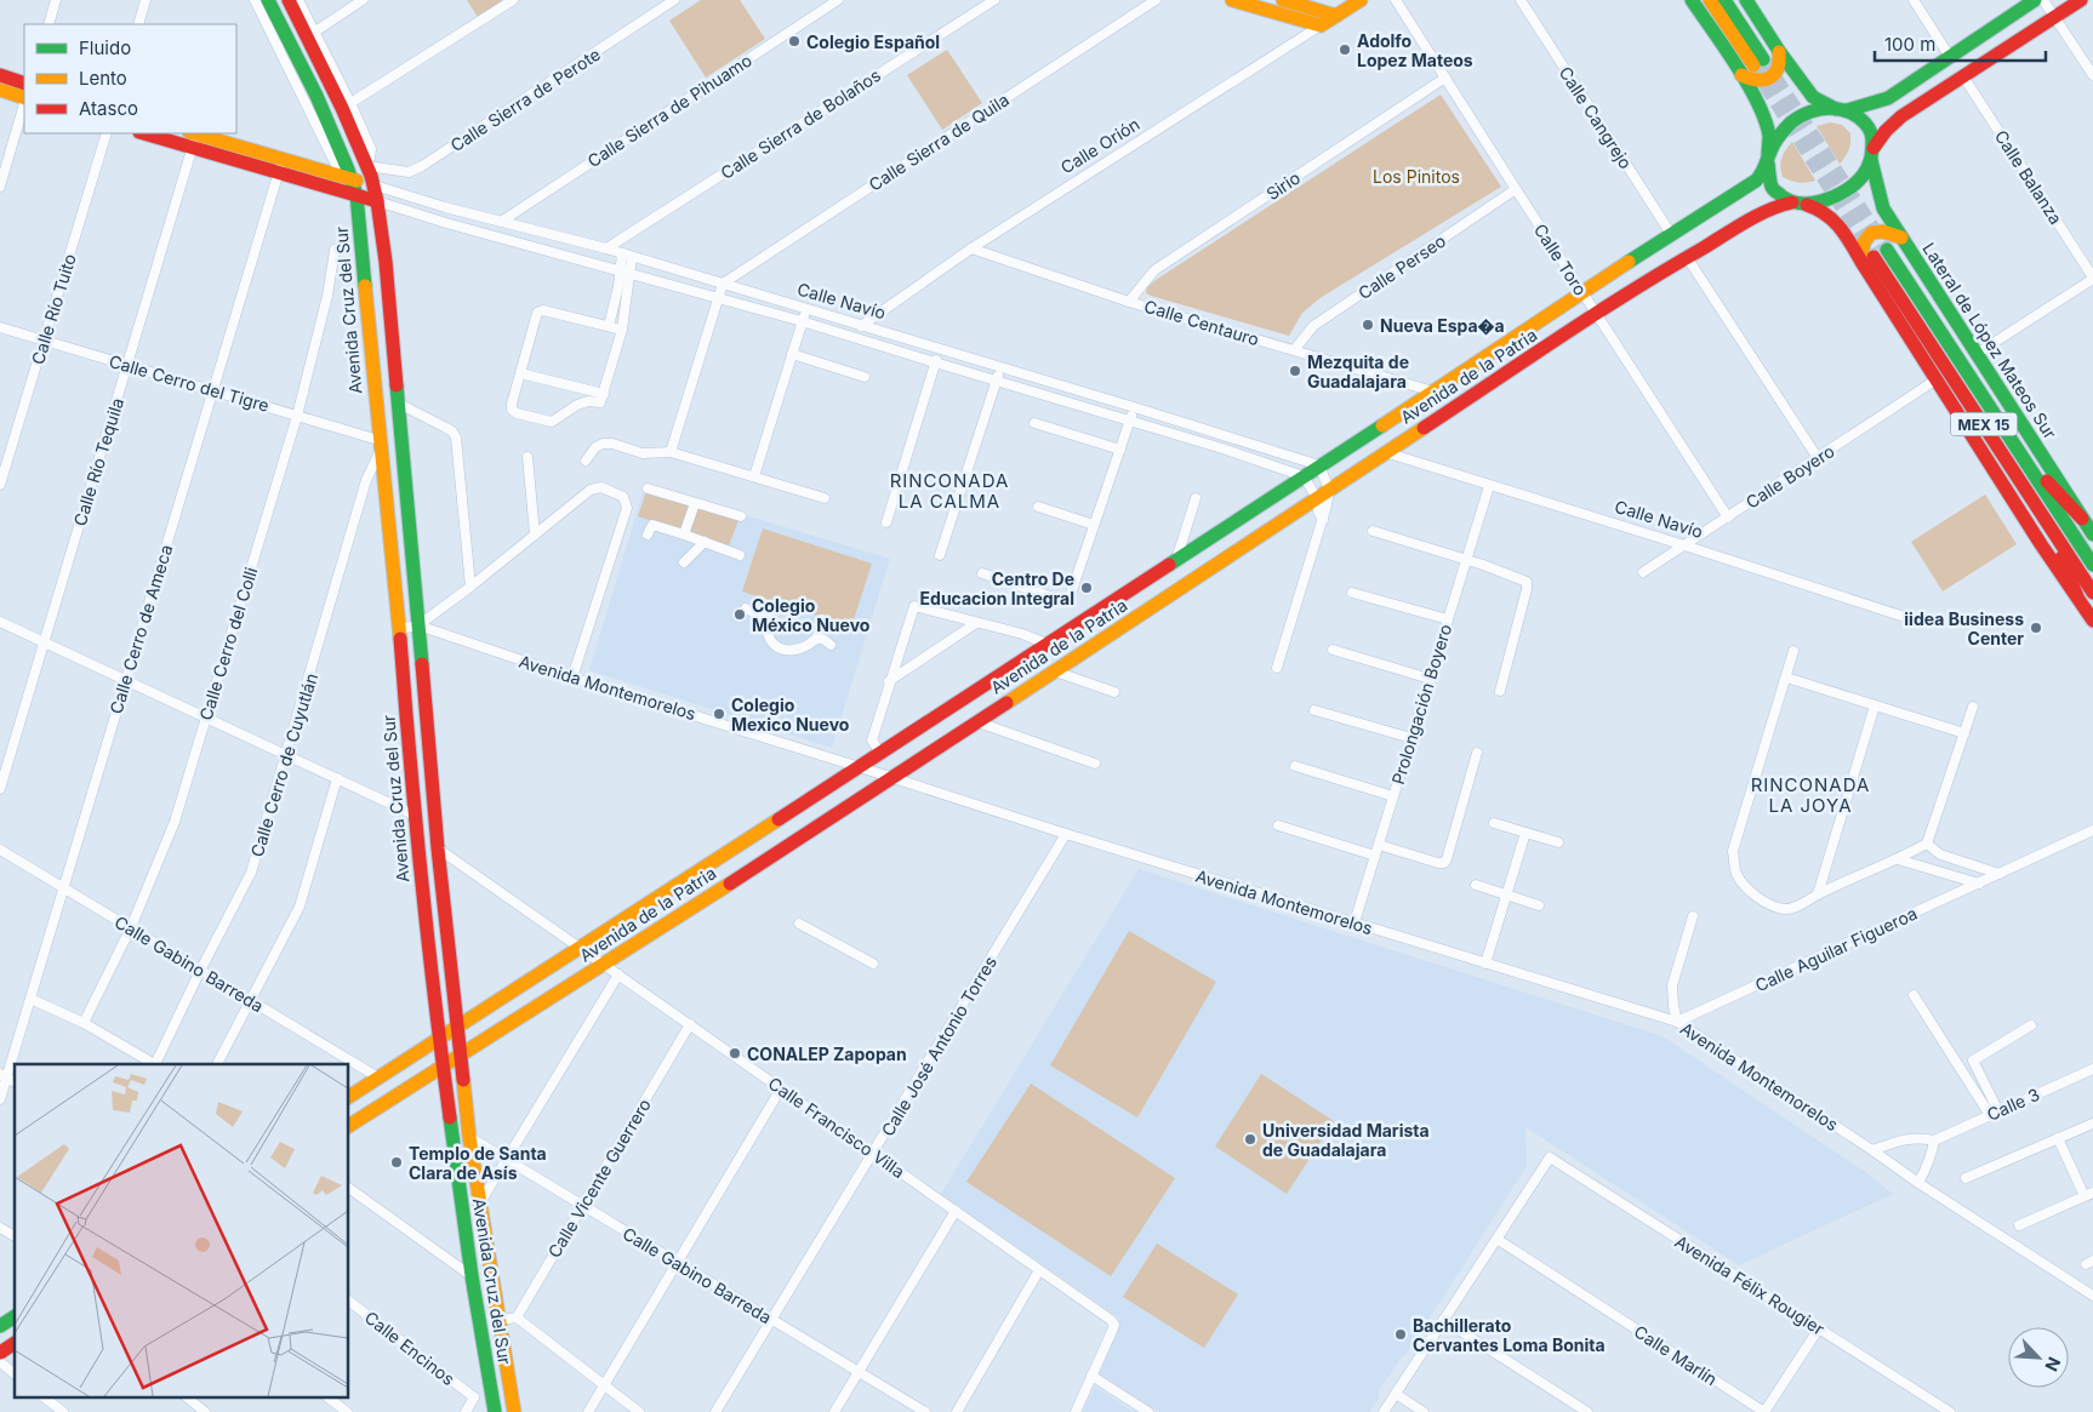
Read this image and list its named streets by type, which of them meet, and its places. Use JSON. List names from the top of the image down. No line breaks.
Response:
{"streets":{"main road":["Calle Orión","Calle Navío","Avenida Cruz del Sur","Lateral de López Mateos Sur","Avenida de la Patria","MEX 15"],"street":["Calle Sierra de Perote","Calle Sierra de Pihuamo","Calle Cangrejo","Calle Sierra de Bolaños","Calle Sierra de Quila","Calle Balanza","Sirio","Calle Toro","Calle Perseo","Calle Río Tuito","Calle Centauro","Calle Cerro del Tigre","Calle Río Tequila","Calle Boyero","Calle Cerro de Ameca","Calle Cerro del Colli","Avenida Montemorelos","Prolongación Boyero","Calle Cerro de Cuyutlán","Calle Aguilar Figueroa","Calle Gabino Barreda","Calle José Antonio Torres","Calle 3","Calle Francisco Villa","Calle Vicente Guerrero","Avenida Félix Rougier","Calle Encinos","Calle Marlín"]},"crossings":[["Calle Sierra de Perote","Avenida Cruz del Sur"],["Calle Sierra de Pihuamo","Calle Navío"],["Calle Cangrejo","Avenida de la Patria"],["Calle Sierra de Bolaños","Calle Navío"],["Calle Sierra de Quila","Calle Navío"],["Calle Orión","Calle Navío"],["Calle Orión","Calle Centauro"],["Sirio","Calle Toro"],["Sirio","Calle Centauro"],["Calle Toro","Calle Perseo"],["Calle Toro","Avenida de la Patria"],["Calle Toro","Calle Boyero"],["Calle Perseo","Calle Centauro"],["Calle Navío","Avenida Cruz del Sur"],["Calle Navío","Avenida de la Patria"],["Calle Navío","Calle Boyero"],["Calle Navío","Calle Cerro de Ameca"],["Calle Navío","Prolongación Boyero"],["Calle Río Tuito","Calle Cerro del Tigre"],["Avenida Cruz del Sur","Avenida de la Patria"],["Avenida Cruz del Sur","Calle Cerro del Tigre"],["Avenida Cruz del Sur","Avenida Montemorelos"],["Avenida Cruz del Sur","Calle Cerro de Cuyutlán"],["Avenida Cruz del Sur","Calle Gabino Barreda"],["Avenida Cruz del Sur","Calle Francisco Villa"],["Calle Centauro","Avenida de la Patria"],["Lateral de López Mateos Sur","Avenida de la Patria"],["Avenida de la Patria","Avenida Montemorelos"],["Avenida de la Patria","Calle Gabino Barreda"],["Avenida de la Patria","Calle Francisco Villa"],["Calle Cerro del Tigre","Calle Río Tequila"],["Calle Cerro del Tigre","Calle Cerro de Ameca"],["Calle Cerro del Tigre","Calle Cerro del Colli"],["Calle Cerro del Tigre","Calle Cerro de Cuyutlán"],["Calle Cerro de Ameca","Calle Gabino Barreda"],["Calle Cerro del Colli","Calle Gabino Barreda"],["Avenida Montemorelos","Prolongación Boyero"],["Avenida Montemorelos","Calle Aguilar Figueroa"],["Avenida Montemorelos","Calle José Antonio Torres"],["Avenida Montemorelos","Calle 3"],["Calle Cerro de Cuyutlán","Calle Gabino Barreda"],["Calle Gabino Barreda","Calle José Antonio Torres"],["Calle Gabino Barreda","Calle Vicente Guerrero"],["Calle José Antonio Torres","Calle Francisco Villa"],["Calle Francisco Villa","Calle Vicente Guerrero"],["Avenida Félix Rougier","Calle Marlín"]],"districts":["RINCONADA LA CALMA","RINCONADA LA JOYA"],"parks":["Los Pinitos"],"places":["Colegio Español","Adolfo Lopez Mateos","Nueva Espa�a","Mezquita de Guadalajara","Centro De Educacion Integral","Colegio México Nuevo","iidea Business Center","Colegio Mexico Nuevo","CONALEP Zapopan","Universidad Marista de Guadalajara","Templo de Santa Clara de Asís","Bachillerato Cervantes Loma Bonita"],"legend":["Fluido","Lento","Atasco"],"scale_bar":"100 m","north":"bottom right"}
